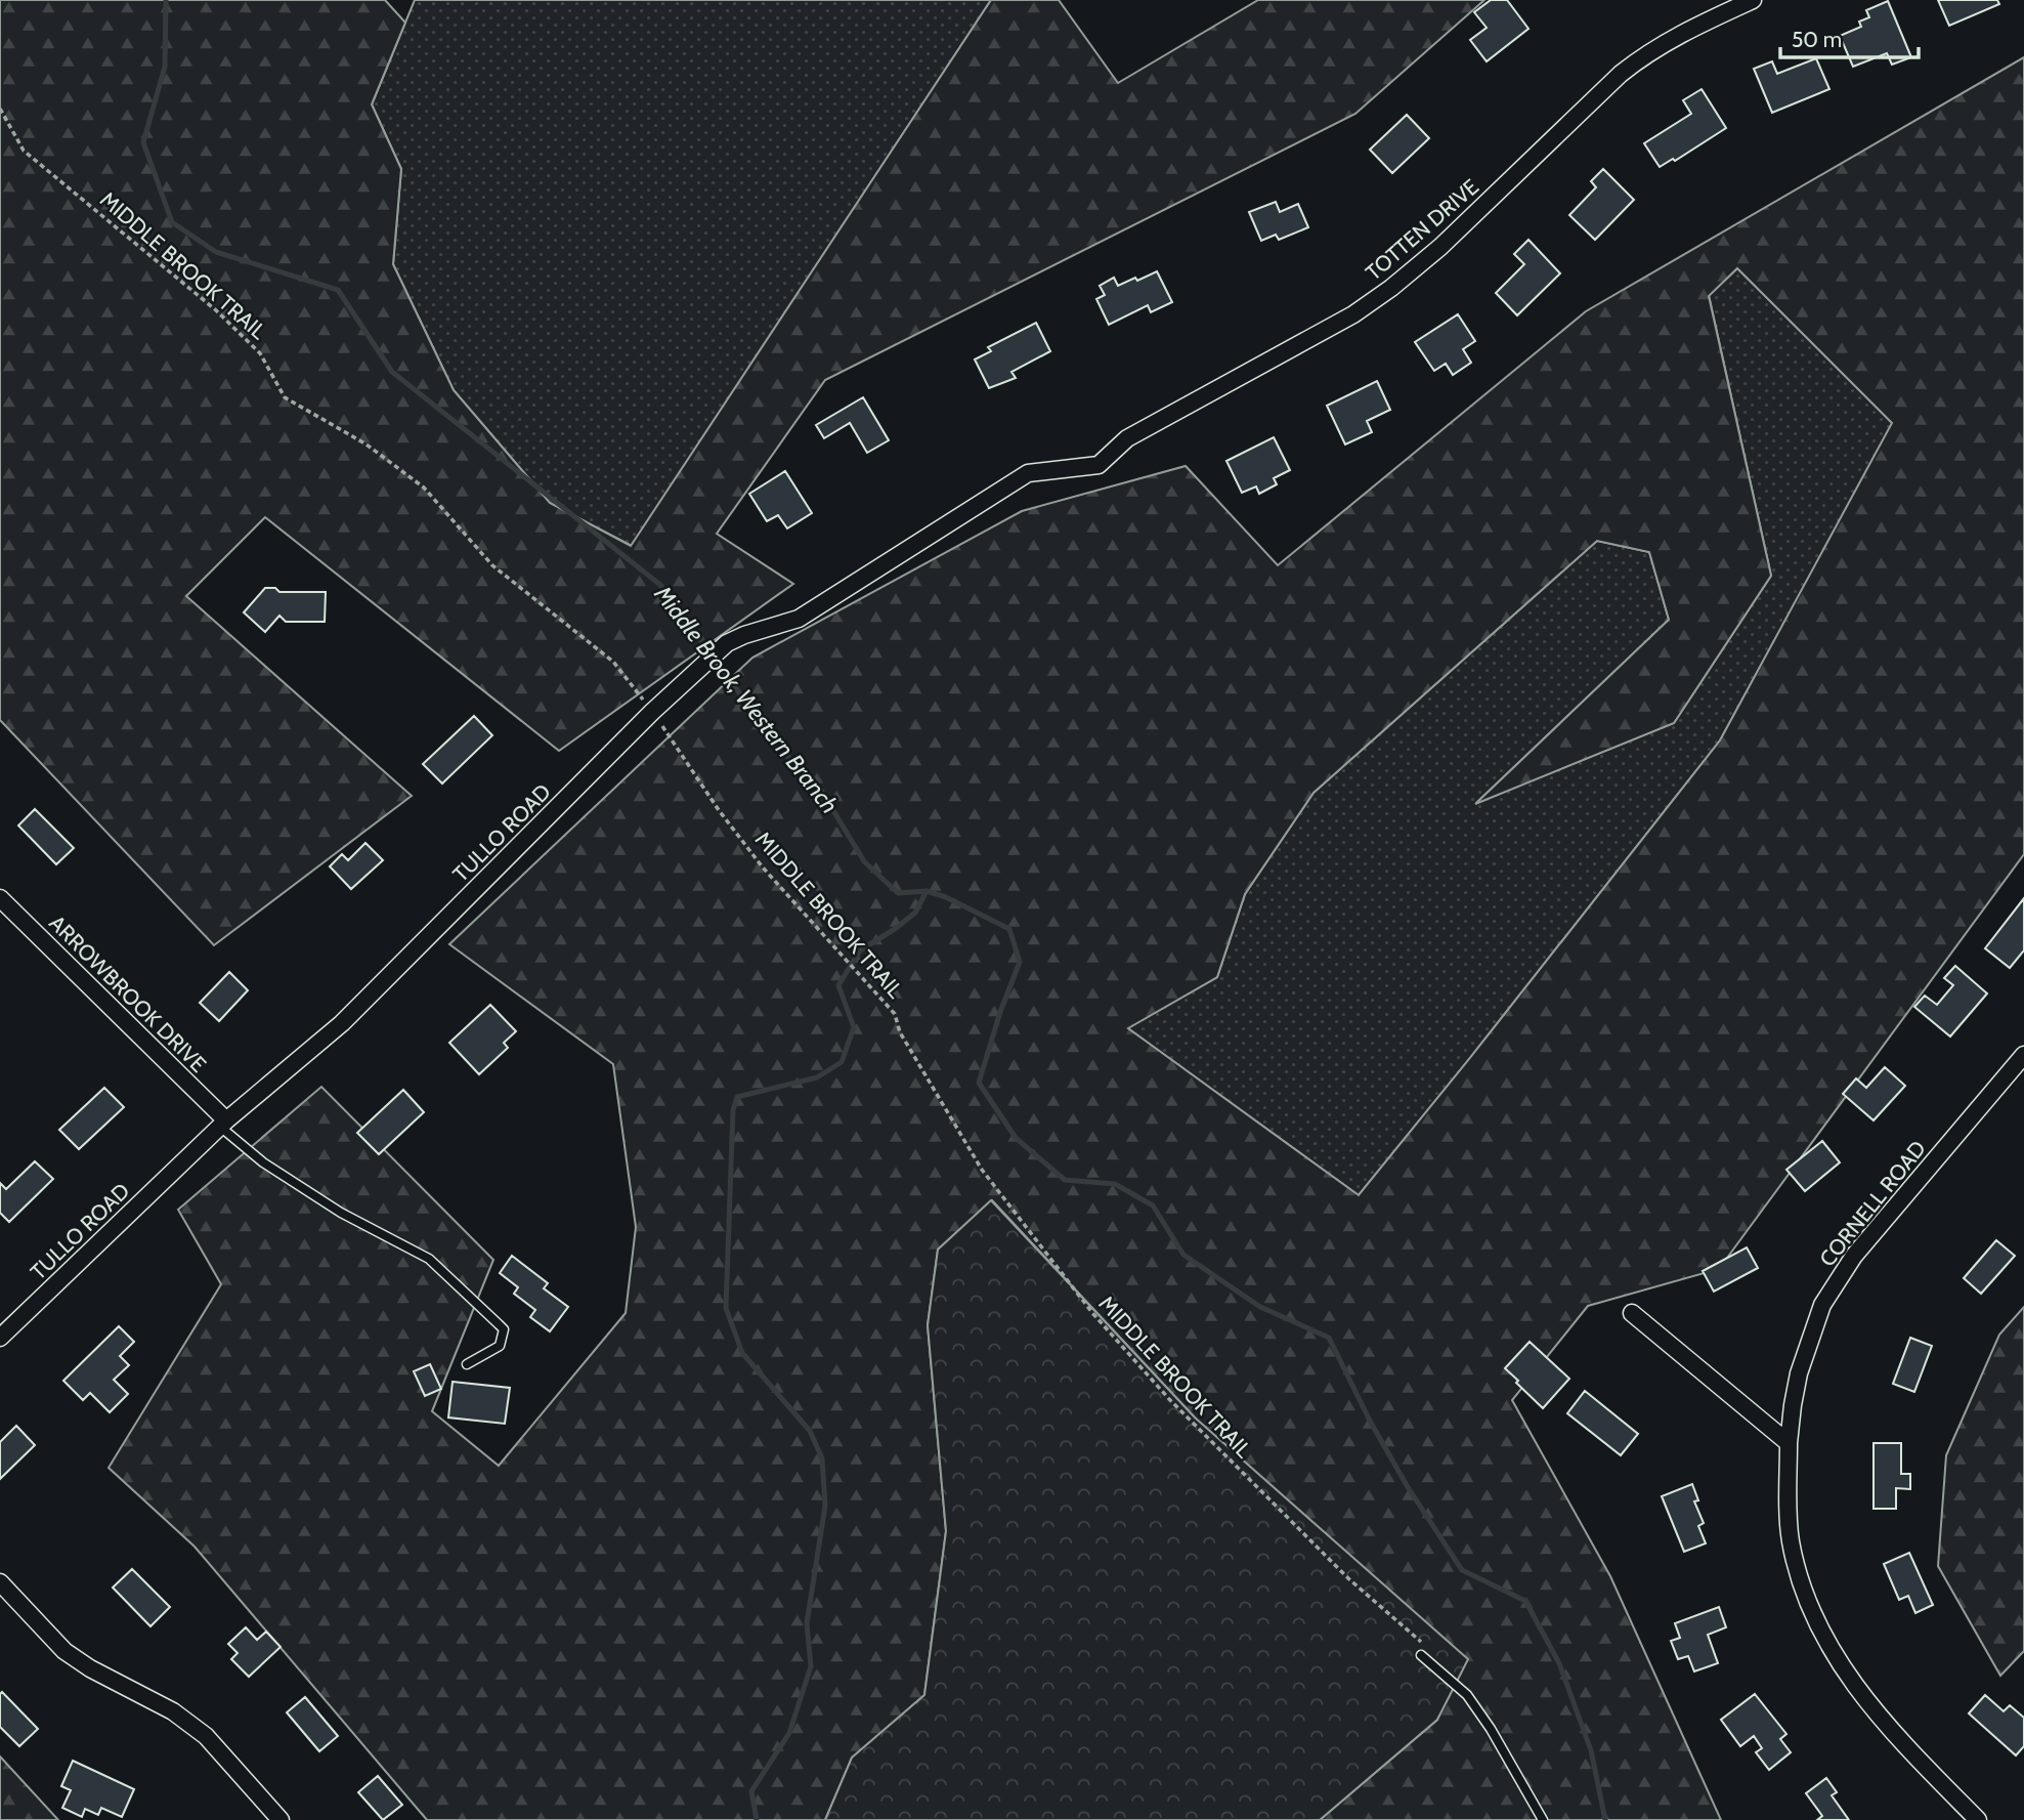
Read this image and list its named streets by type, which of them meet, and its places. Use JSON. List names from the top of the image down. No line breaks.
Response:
{"streets":{"street":["TOTTEN DRIVE","TULLO ROAD","ARROWBROOK DRIVE","CORNELL ROAD"],"path":["MIDDLE BROOK TRAIL"]},"crossings":[["TOTTEN DRIVE","TULLO ROAD"],["MIDDLE BROOK TRAIL","TULLO ROAD"],["TULLO ROAD","ARROWBROOK DRIVE"]],"water":["Middle Brook, Western Branch"],"scale_bar":"50 m"}
